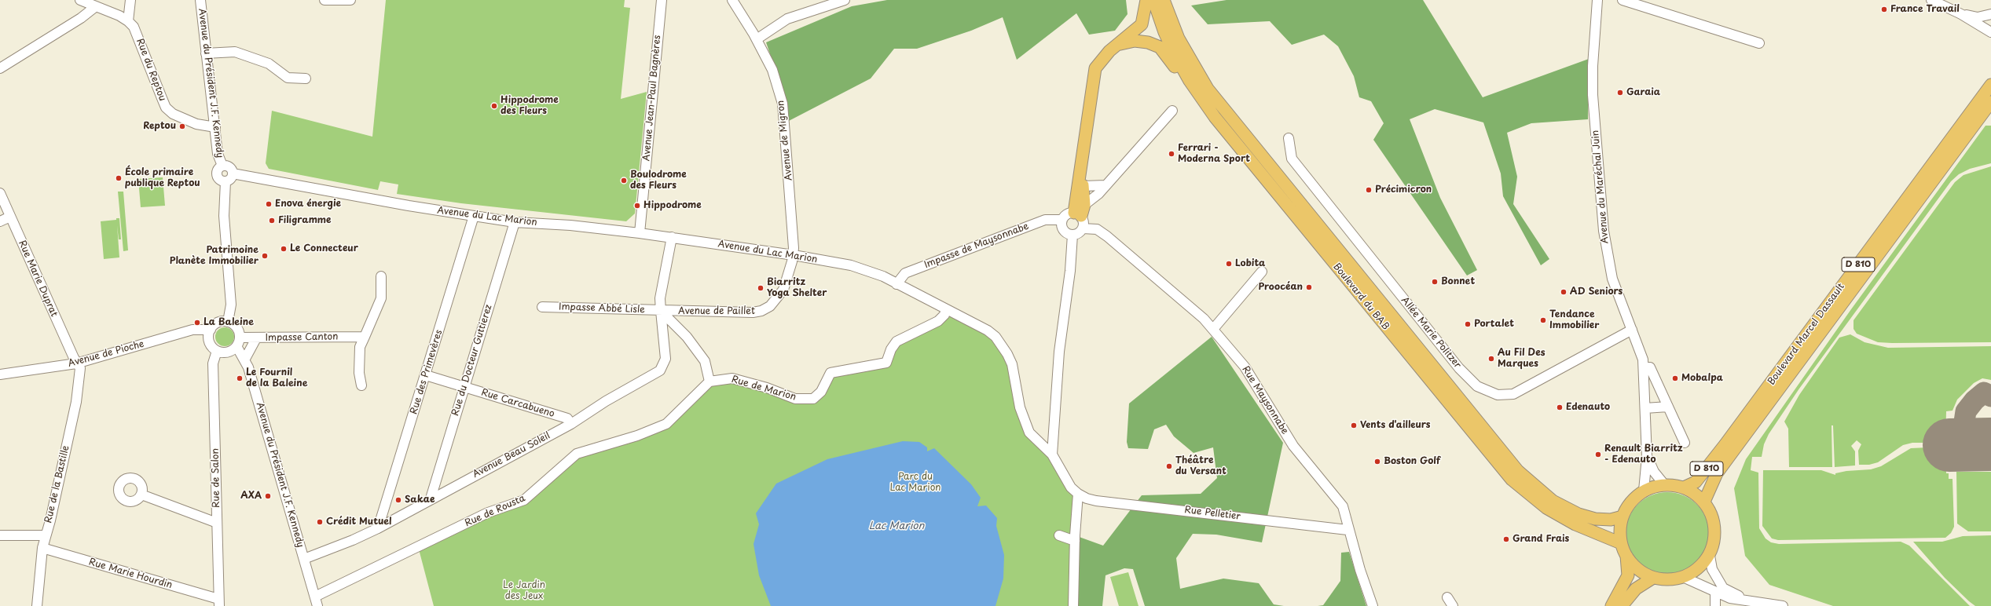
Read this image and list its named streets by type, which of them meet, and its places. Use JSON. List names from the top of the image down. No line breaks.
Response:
{"streets":{"main road":["D 810","Boulevard du BAB","Boulevard Marcel Dassault"],"street":["Rue du Reptou","Avenue du Président J.F. Kennedy","Avenue Jean-Paul Bagnères","Avenue de Migron","Avenue du Maréchal Juin","Avenue du Lac Marion","Impasse de Maysonnabe","Rue Marie Duprat","Impasse Abbé Lisle","Avenue de Paillet","Allée Marie Politzer","Impasse Canton","Avenue de Pioche","Rue du Docteur Guttierez","Rue des Primevères","Rue de Marion","Rue Maysonnabe","Rue Carcabueno","Avenue Beau Soleil","Rue de Salon","Rue de la Bastille","Rue de Rousta","Rue Pelletier","Rue Marie Hourdin"]},"crossings":[["Rue du Reptou","Avenue du Président J.F. Kennedy"],["Avenue du Président J.F. Kennedy","Avenue du Lac Marion"],["Avenue du Président J.F. Kennedy","Impasse Canton"],["Avenue du Président J.F. Kennedy","Avenue de Pioche"],["Avenue du Président J.F. Kennedy","Avenue Beau Soleil"],["Avenue du Président J.F. Kennedy","Rue de Salon"],["Avenue du Président J.F. Kennedy","Rue de Rousta"],["Avenue Jean-Paul Bagnères","Avenue du Lac Marion"],["Avenue de Migron","Avenue du Lac Marion"],["Avenue de Migron","Avenue de Paillet"],["Avenue du Maréchal Juin","Boulevard du BAB"],["Avenue du Maréchal Juin","Allée Marie Politzer"],["Avenue du Maréchal Juin","Boulevard Marcel Dassault"],["Avenue du Lac Marion","Impasse de Maysonnabe"],["Avenue du Lac Marion","Avenue de Paillet"],["Avenue du Lac Marion","Rue du Docteur Guttierez"],["Avenue du Lac Marion","Rue des Primevères"],["Avenue du Lac Marion","Rue de Marion"],["Avenue du Lac Marion","Avenue Beau Soleil"],["Avenue du Lac Marion","Rue Pelletier"],["Impasse de Maysonnabe","Rue Maysonnabe"],["Rue Marie Duprat","Avenue de Pioche"],["Rue Marie Duprat","Rue de la Bastille"],["Boulevard du BAB","Boulevard Marcel Dassault"],["Impasse Abbé Lisle","Avenue de Paillet"],["Impasse Abbé Lisle","Avenue Beau Soleil"],["Avenue de Paillet","Avenue Beau Soleil"],["Impasse Canton","Avenue de Pioche"],["Impasse Canton","Rue de Salon"],["Avenue de Pioche","Rue de Salon"],["Avenue de Pioche","Rue de la Bastille"],["Rue du Docteur Guttierez","Rue Carcabueno"],["Rue du Docteur Guttierez","Avenue Beau Soleil"],["Rue des Primevères","Rue Carcabueno"],["Rue des Primevères","Avenue Beau Soleil"],["Rue de Marion","Rue de Rousta"],["Rue Maysonnabe","Rue Pelletier"],["Rue Carcabueno","Avenue Beau Soleil"],["Rue de Salon","Rue Marie Hourdin"],["Rue de la Bastille","Rue Marie Hourdin"]],"water":["Lac Marion"],"parks":["Parc du Lac Marion","Le Jardin des Jeux"],"places":["France Travail","Garaia","Hippodrome des Fleurs","Reptou","Ferrari - Moderna Sport","École primaire publique Reptou","Boulodrome des Fleurs","Précimicron","Enova énergie","Hippodrome","Filigramme","Le Connecteur","Patrimoine Planète Immobilier","Lobita","Bonnet","Proocéan","Biarritz Yoga Shelter","AD Seniors","Tendance Immobilier","La Baleine","Portalet","Au Fil Des Marques","Le Fournil de la Baleine","Mobalpa","Edenauto","Vents d'ailleurs","Renault Biarritz - Edenauto","Boston Golf","Théâtre du Versant","AXA","Sakae","Crédit Mutuel","Grand Frais"]}
